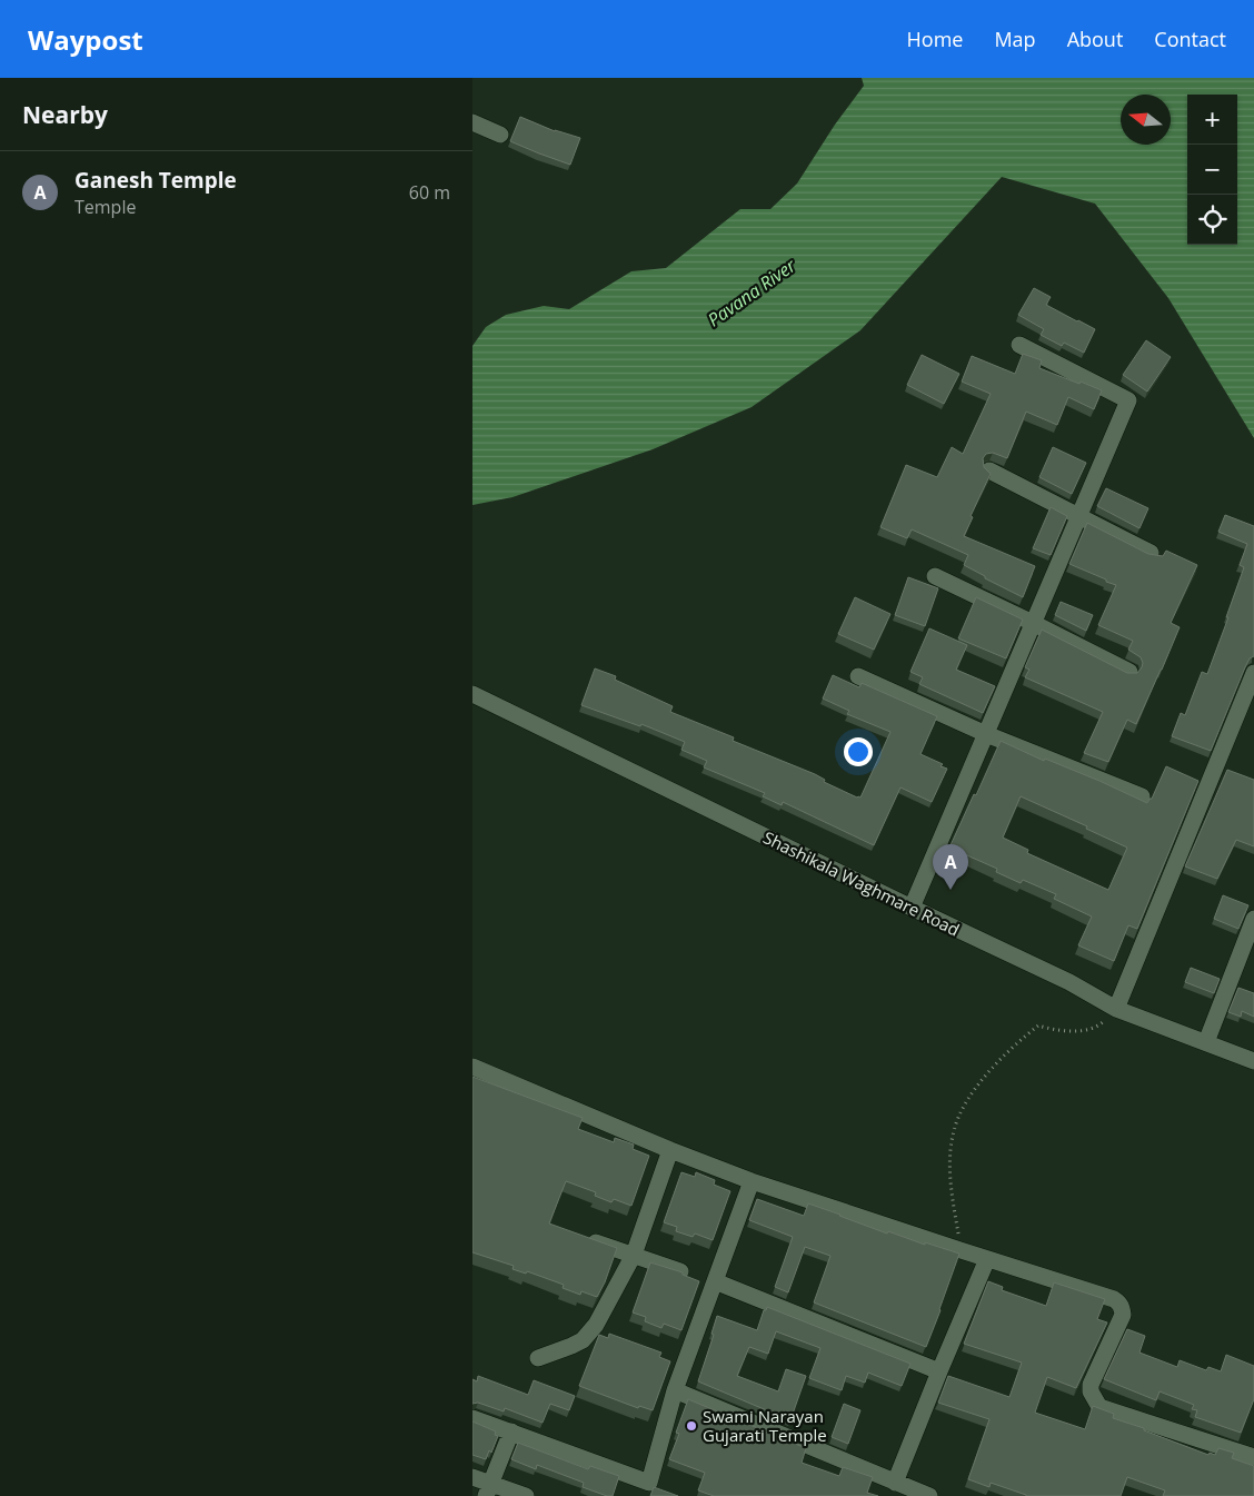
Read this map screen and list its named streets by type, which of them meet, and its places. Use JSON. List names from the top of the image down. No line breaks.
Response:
{"streets":{"street":["Shashikala Waghmare Road"]},"water":["Pavana River"],"places":["Swami Narayan Gujarati Temple"],"north":"left","page":{"header":"Waypost","nav":["Home","Map","About","Contact"],"heading":"Nearby","map_buttons":["+","−"],"list":[{"mark":"A","name":"Ganesh Temple","note":"Temple","value":"60 m"}],"pins":"A"}}
